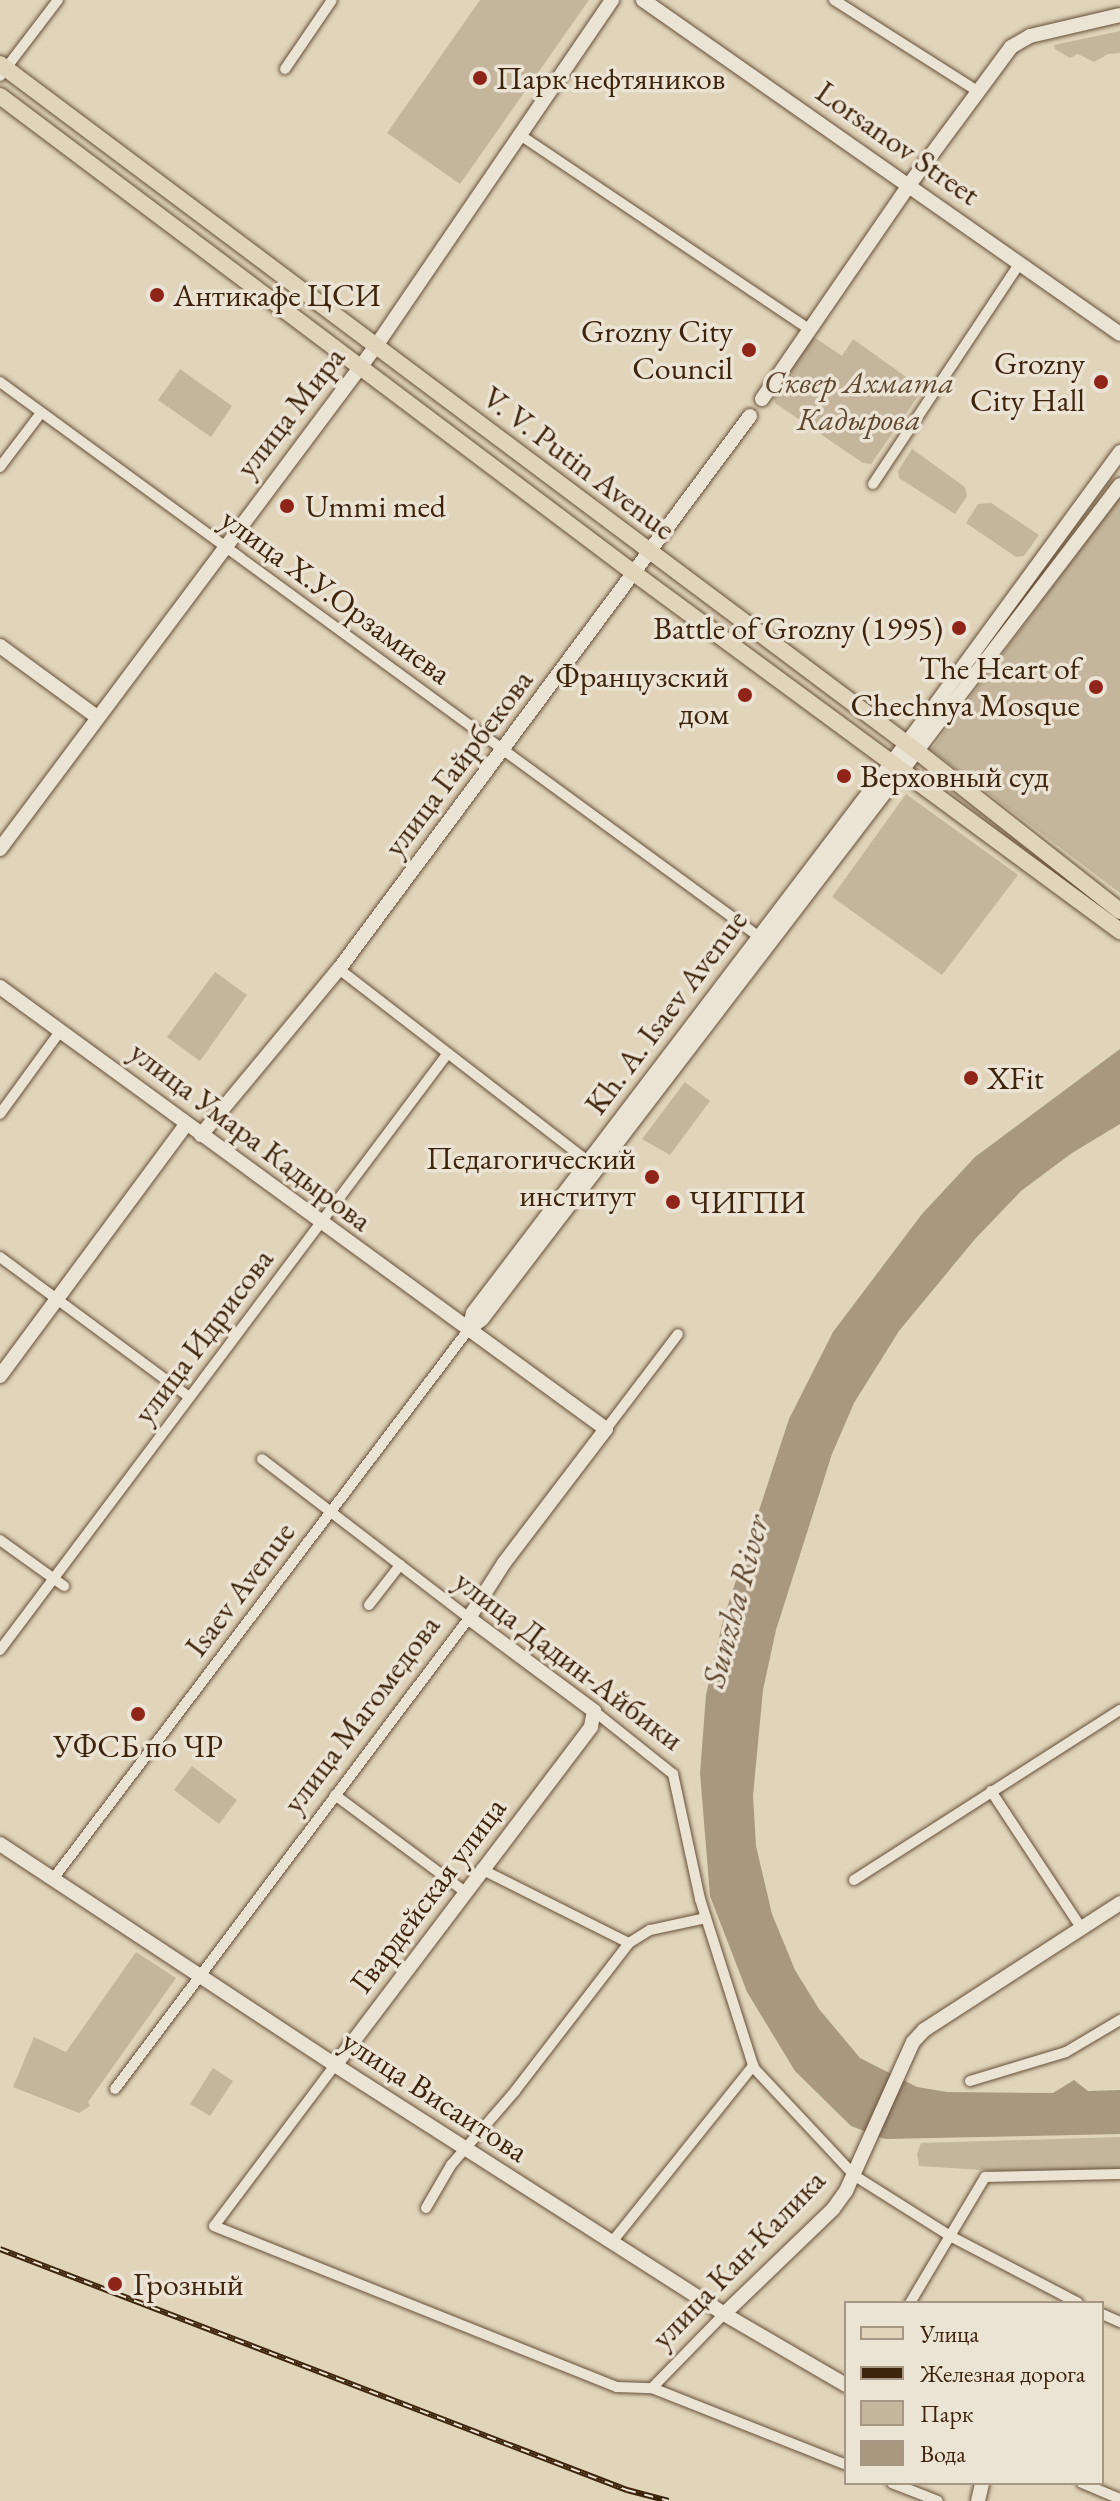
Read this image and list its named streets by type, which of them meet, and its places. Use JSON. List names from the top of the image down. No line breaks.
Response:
{"streets":{"main road":["Lorsanov Street","улица Мира","V. V. Putin Avenue","улица Гайрбекова","Kh. A. Isaev Avenue","улица Умара Кадырова","улица Дадин-Айбики","улица Магомедова","Гвардейская улица","улица Висаитова","улица Кан-Калика"],"street":["улица Х.У.Орзамиева","улица Идрисова","Isaev Avenue"]},"crossings":[["улица Мира","V. V. Putin Avenue"],["улица Мира","улица Х.У.Орзамиева"],["V. V. Putin Avenue","улица Гайрбекова"],["V. V. Putin Avenue","Kh. A. Isaev Avenue"],["улица Х.У.Орзамиева","улица Гайрбекова"],["улица Х.У.Орзамиева","Kh. A. Isaev Avenue"],["улица Гайрбекова","улица Умара Кадырова"],["Kh. A. Isaev Avenue","улица Умара Кадырова"],["Kh. A. Isaev Avenue","Isaev Avenue"],["улица Умара Кадырова","улица Идрисова"],["улица Умара Кадырова","Isaev Avenue"],["улица Умара Кадырова","улица Магомедова"],["Isaev Avenue","улица Дадин-Айбики"],["Isaev Avenue","улица Висаитова"],["улица Дадин-Айбики","улица Магомедова"],["улица Дадин-Айбики","Гвардейская улица"],["улица Дадин-Айбики","улица Кан-Калика"],["улица Магомедова","улица Висаитова"],["Гвардейская улица","улица Висаитова"],["Гвардейская улица","улица Кан-Калика"],["улица Висаитова","улица Кан-Калика"]],"water":["Sunzha River"],"parks":["Сквер Ахмата Кадырова"],"places":["Парк нефтяников","Антикафе ЦСИ","Grozny City Council","Grozny City Hall","Ummi med","Battle of Grozny (1995)","The Heart of Chechnya Mosque","Французский дом","Верховный суд","XFit","Педагогический институт","ЧИГПИ","УФСБ по ЧР","Грозный"],"legend":["Улица","Железная дорога","Парк","Вода"]}
